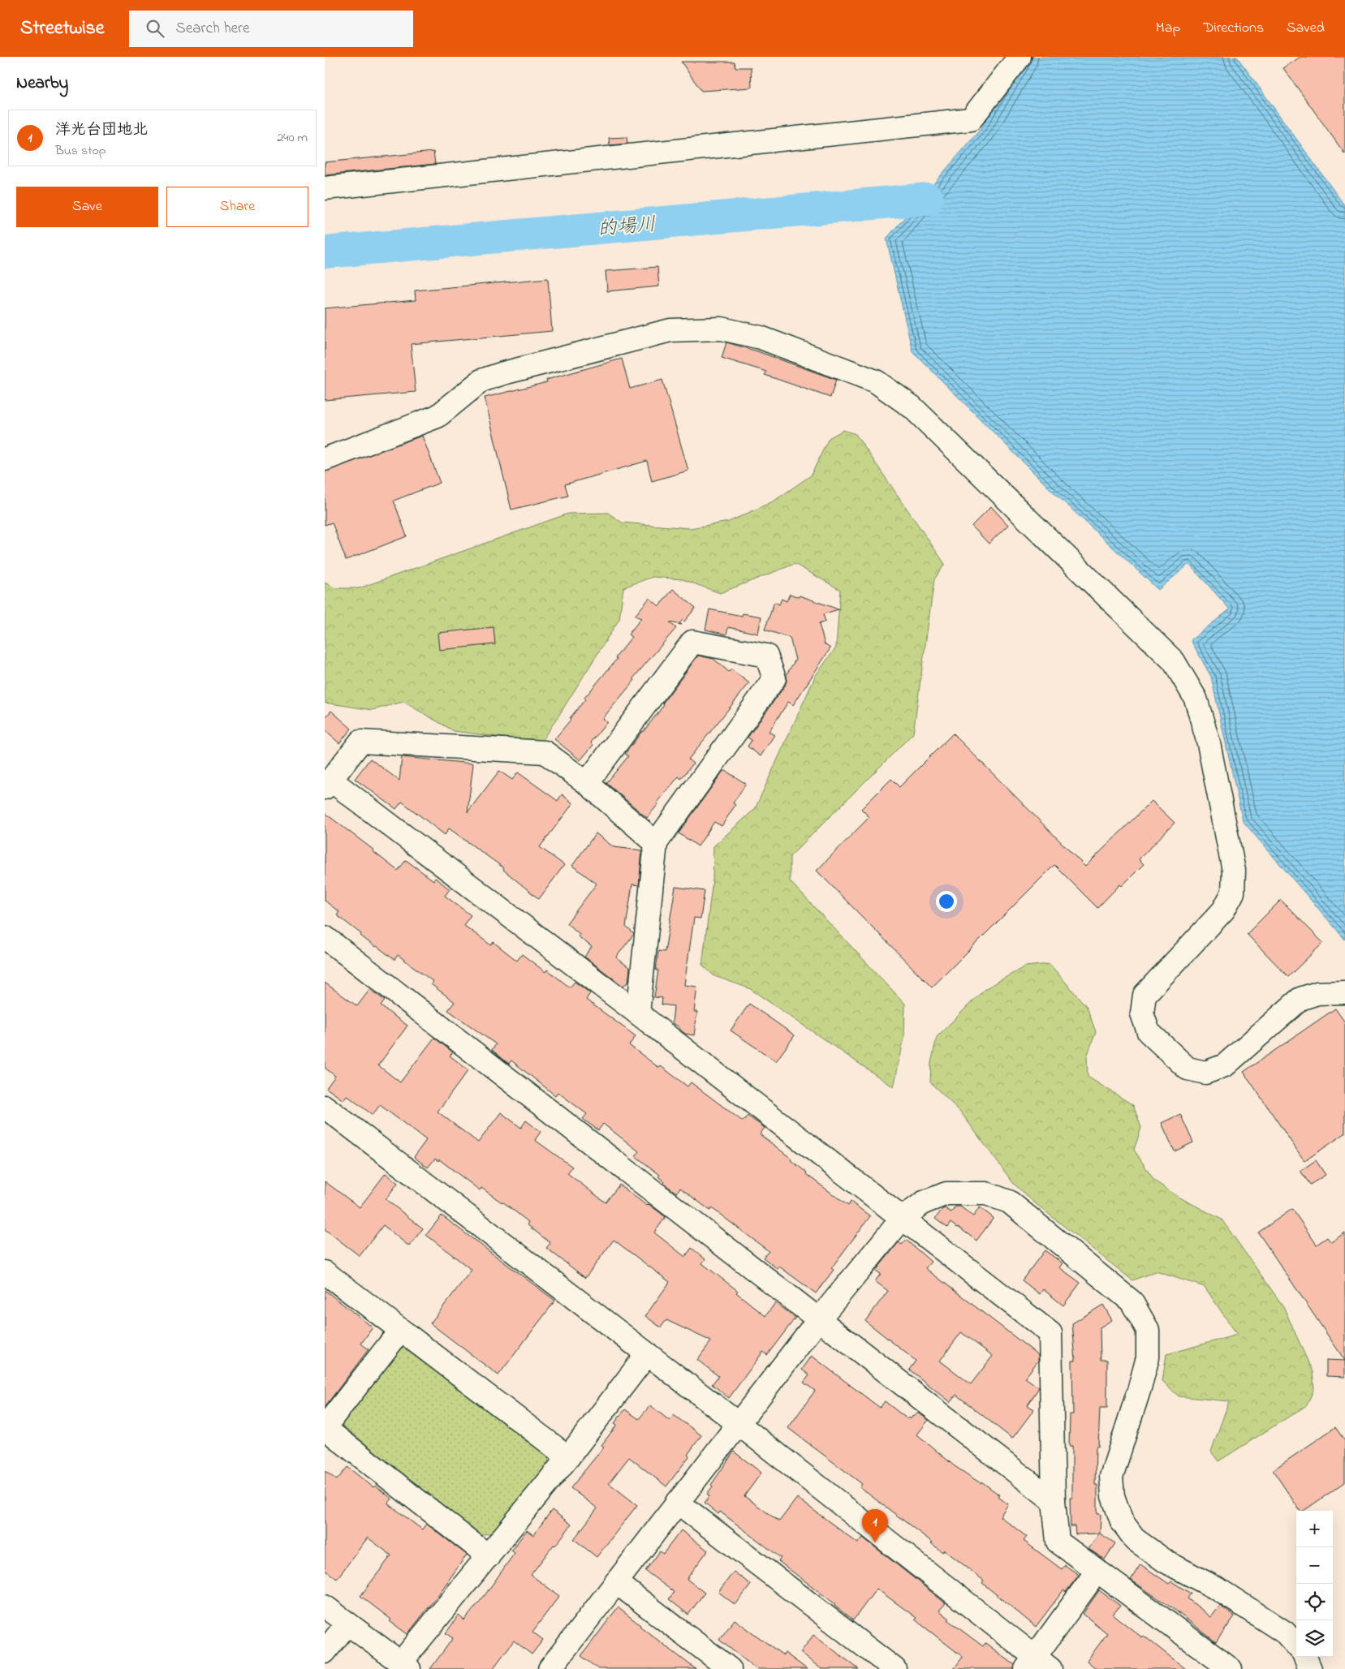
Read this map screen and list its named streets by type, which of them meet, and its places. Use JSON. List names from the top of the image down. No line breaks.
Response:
{"water":["的場川"],"page":{"header":"Streetwise","search":"Search here","nav":["Map","Directions","Saved"],"heading":"Nearby","list":[{"mark":"1","name":"洋光台団地北","note":"Bus stop","value":"240 m"}],"buttons":["Save","Share"],"pins":"1","map_buttons":["+","−"]}}
